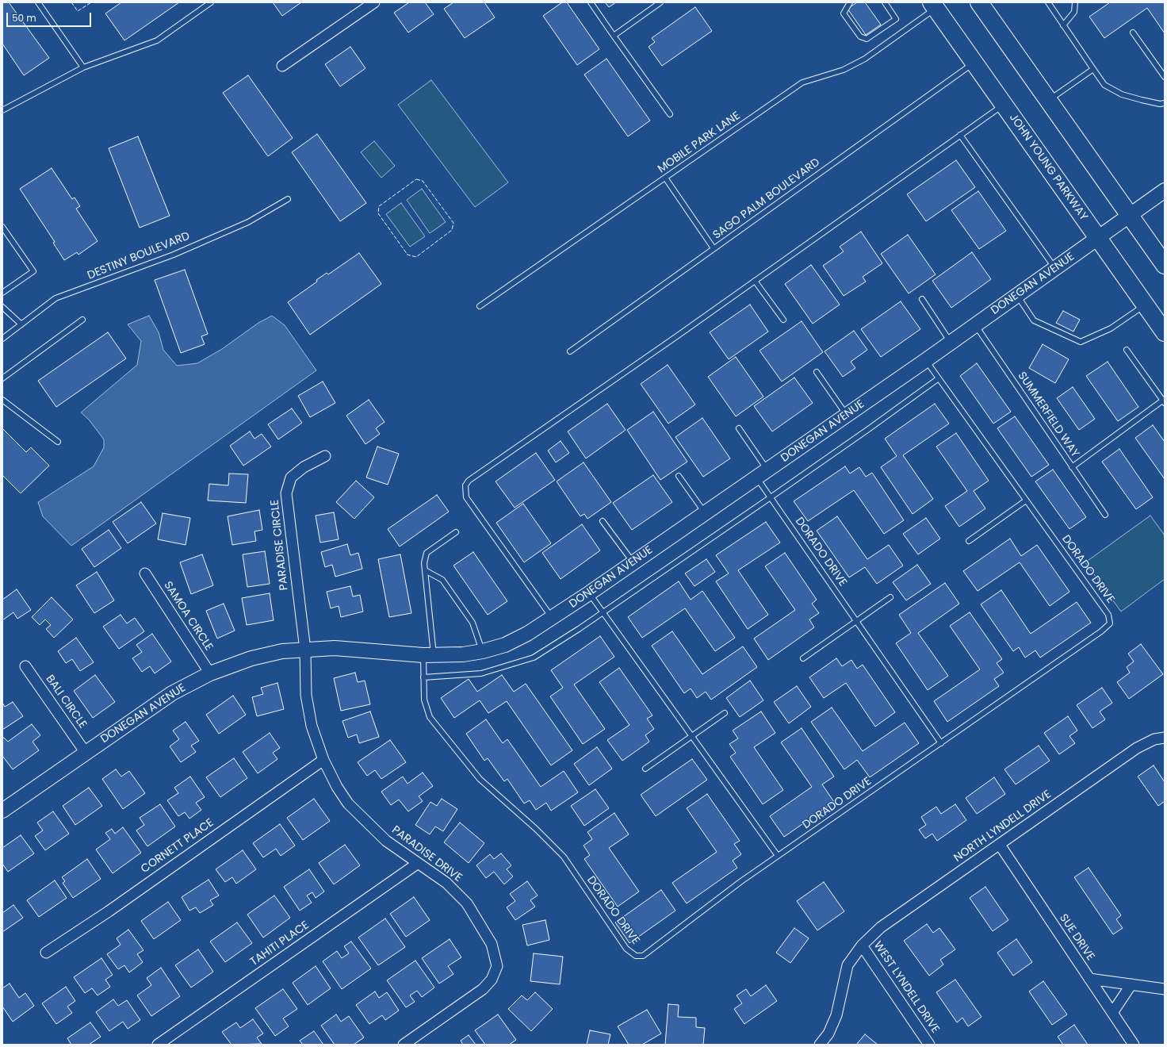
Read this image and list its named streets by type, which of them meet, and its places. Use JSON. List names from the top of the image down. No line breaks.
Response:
{"streets":{"highway":["JOHN YOUNG PARKWAY"],"street":["DONEGAN AVENUE","PARADISE CIRCLE","SAMOA CIRCLE","BALI CIRCLE","NORTH LYNDELL DRIVE","CORNETT PLACE","PARADISE DRIVE","SUE DRIVE","TAHITI PLACE","WEST LYNDELL DRIVE"],"lane":["MOBILE PARK LANE","SAGO PALM BOULEVARD","DESTINY BOULEVARD","SUMMERFIELD WAY","DORADO DRIVE"]},"crossings":[["MOBILE PARK LANE","JOHN YOUNG PARKWAY"],["JOHN YOUNG PARKWAY","SAGO PALM BOULEVARD"],["JOHN YOUNG PARKWAY","DONEGAN AVENUE"],["DONEGAN AVENUE","SUMMERFIELD WAY"],["DONEGAN AVENUE","PARADISE CIRCLE"],["DONEGAN AVENUE","DORADO DRIVE"],["DONEGAN AVENUE","SAMOA CIRCLE"],["DONEGAN AVENUE","BALI CIRCLE"],["DONEGAN AVENUE","PARADISE DRIVE"],["PARADISE CIRCLE","PARADISE DRIVE"],["NORTH LYNDELL DRIVE","SUE DRIVE"],["NORTH LYNDELL DRIVE","WEST LYNDELL DRIVE"],["CORNETT PLACE","PARADISE DRIVE"],["PARADISE DRIVE","TAHITI PLACE"]],"scale_bar":"50 m"}
